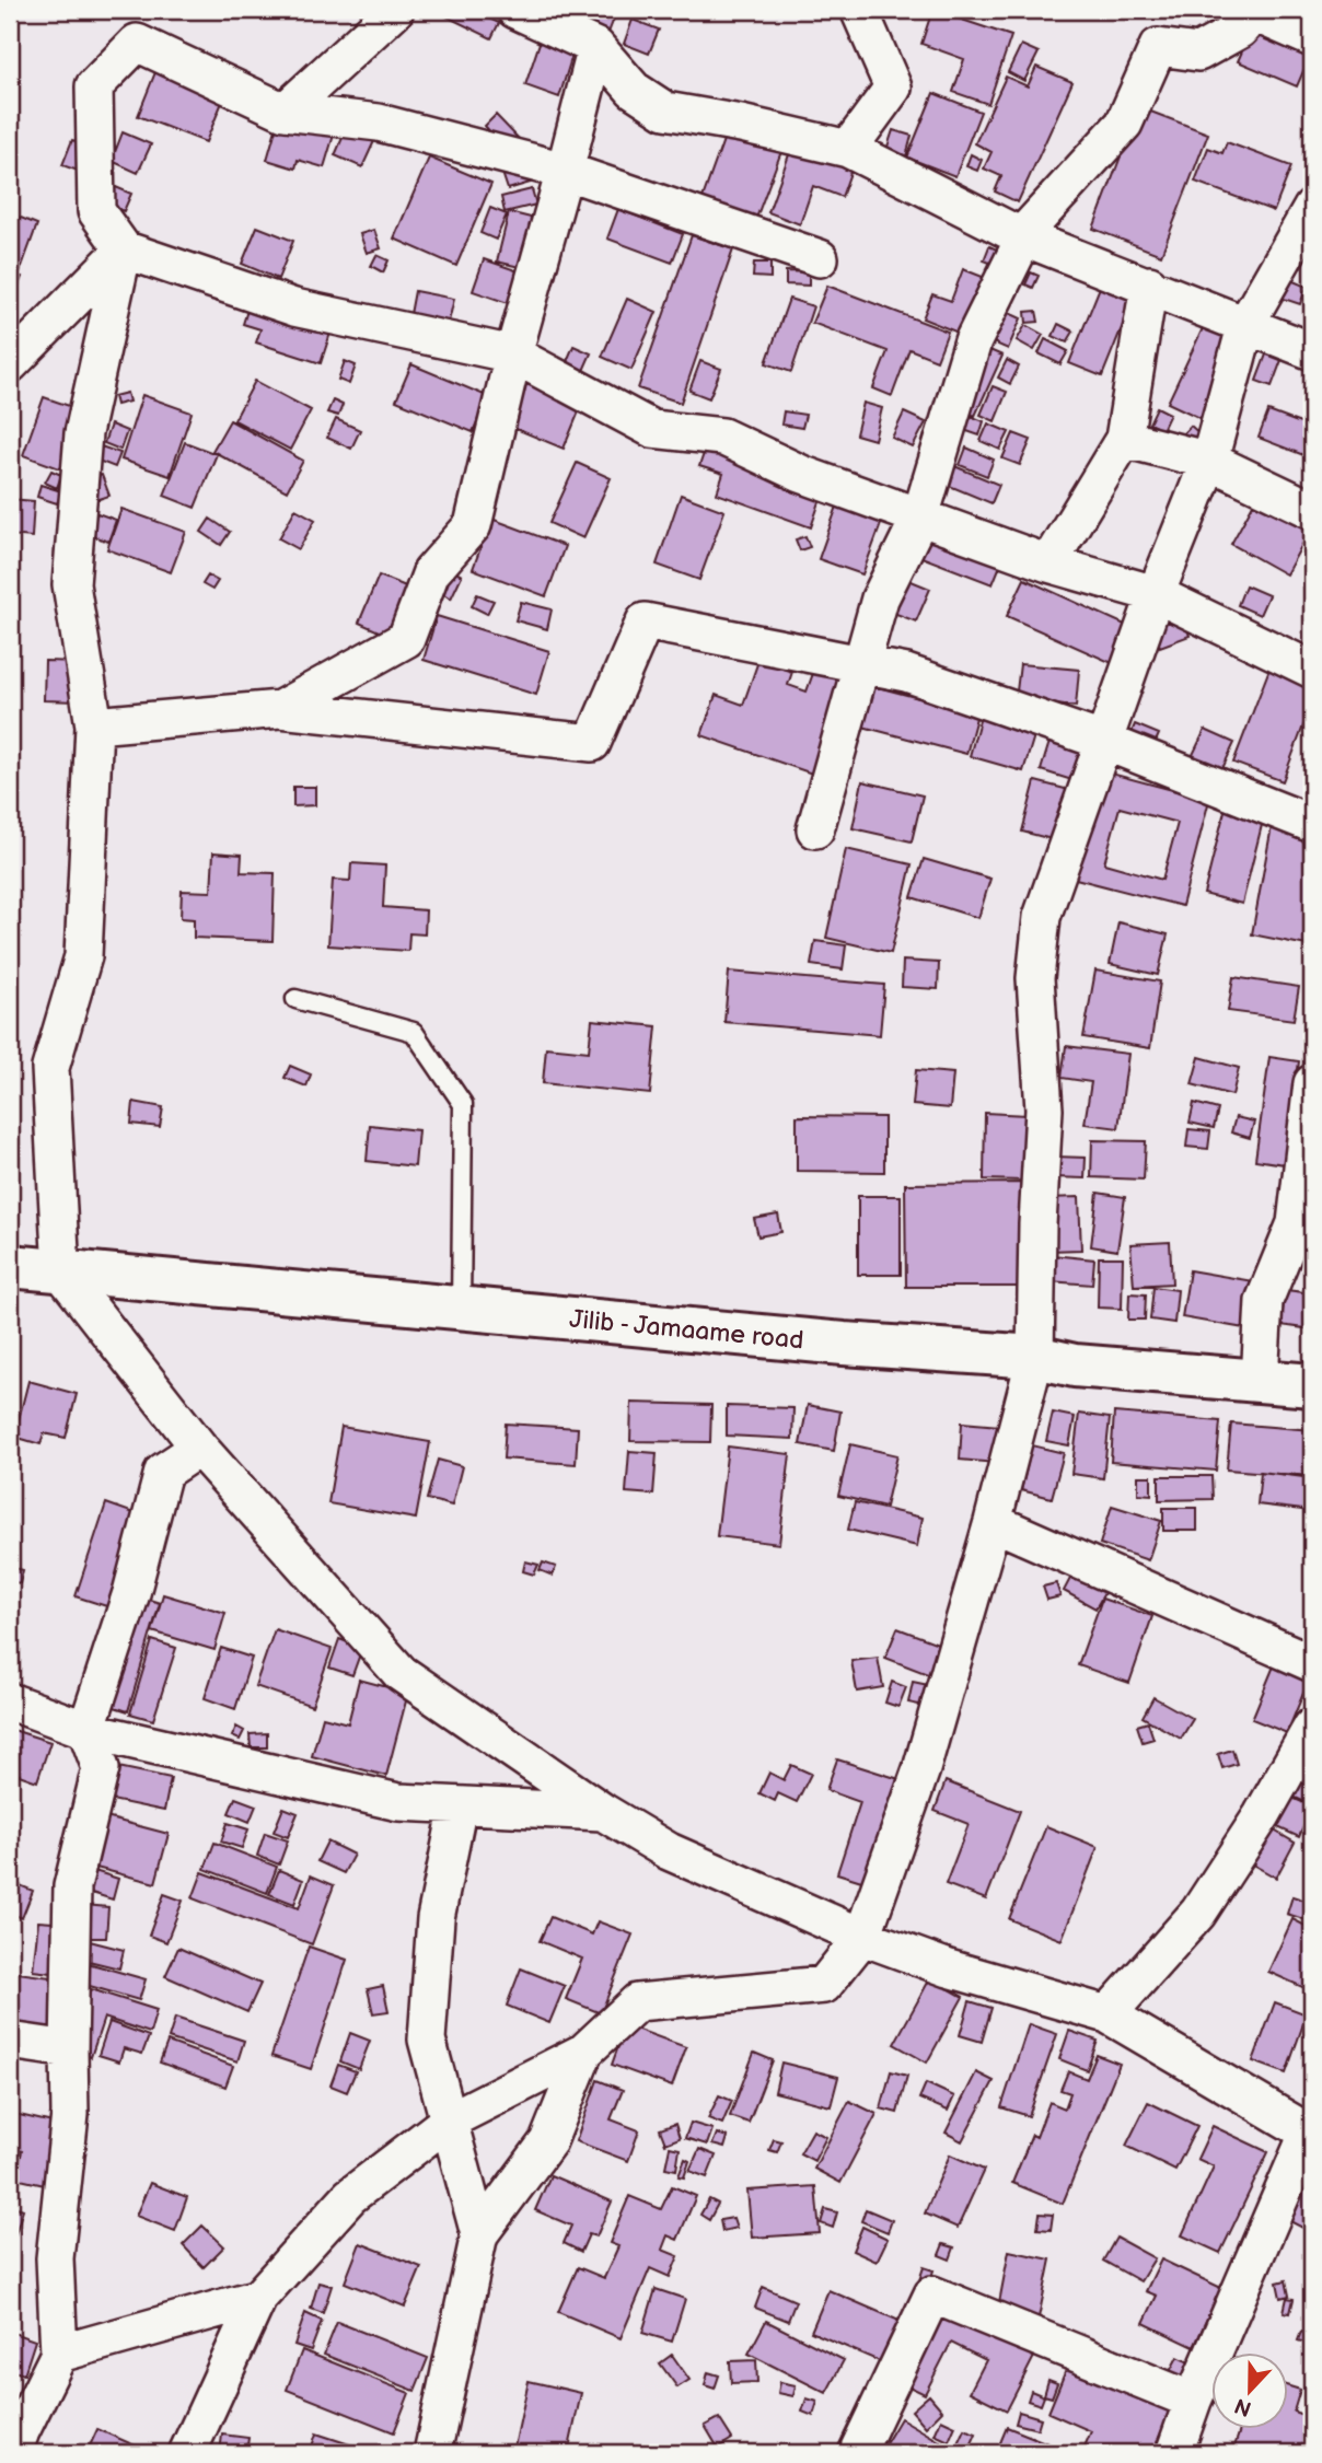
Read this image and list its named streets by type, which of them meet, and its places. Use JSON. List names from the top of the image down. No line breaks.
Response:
{"streets":{"main road":["Jilib - Jamaame road"]},"north":"bottom"}
